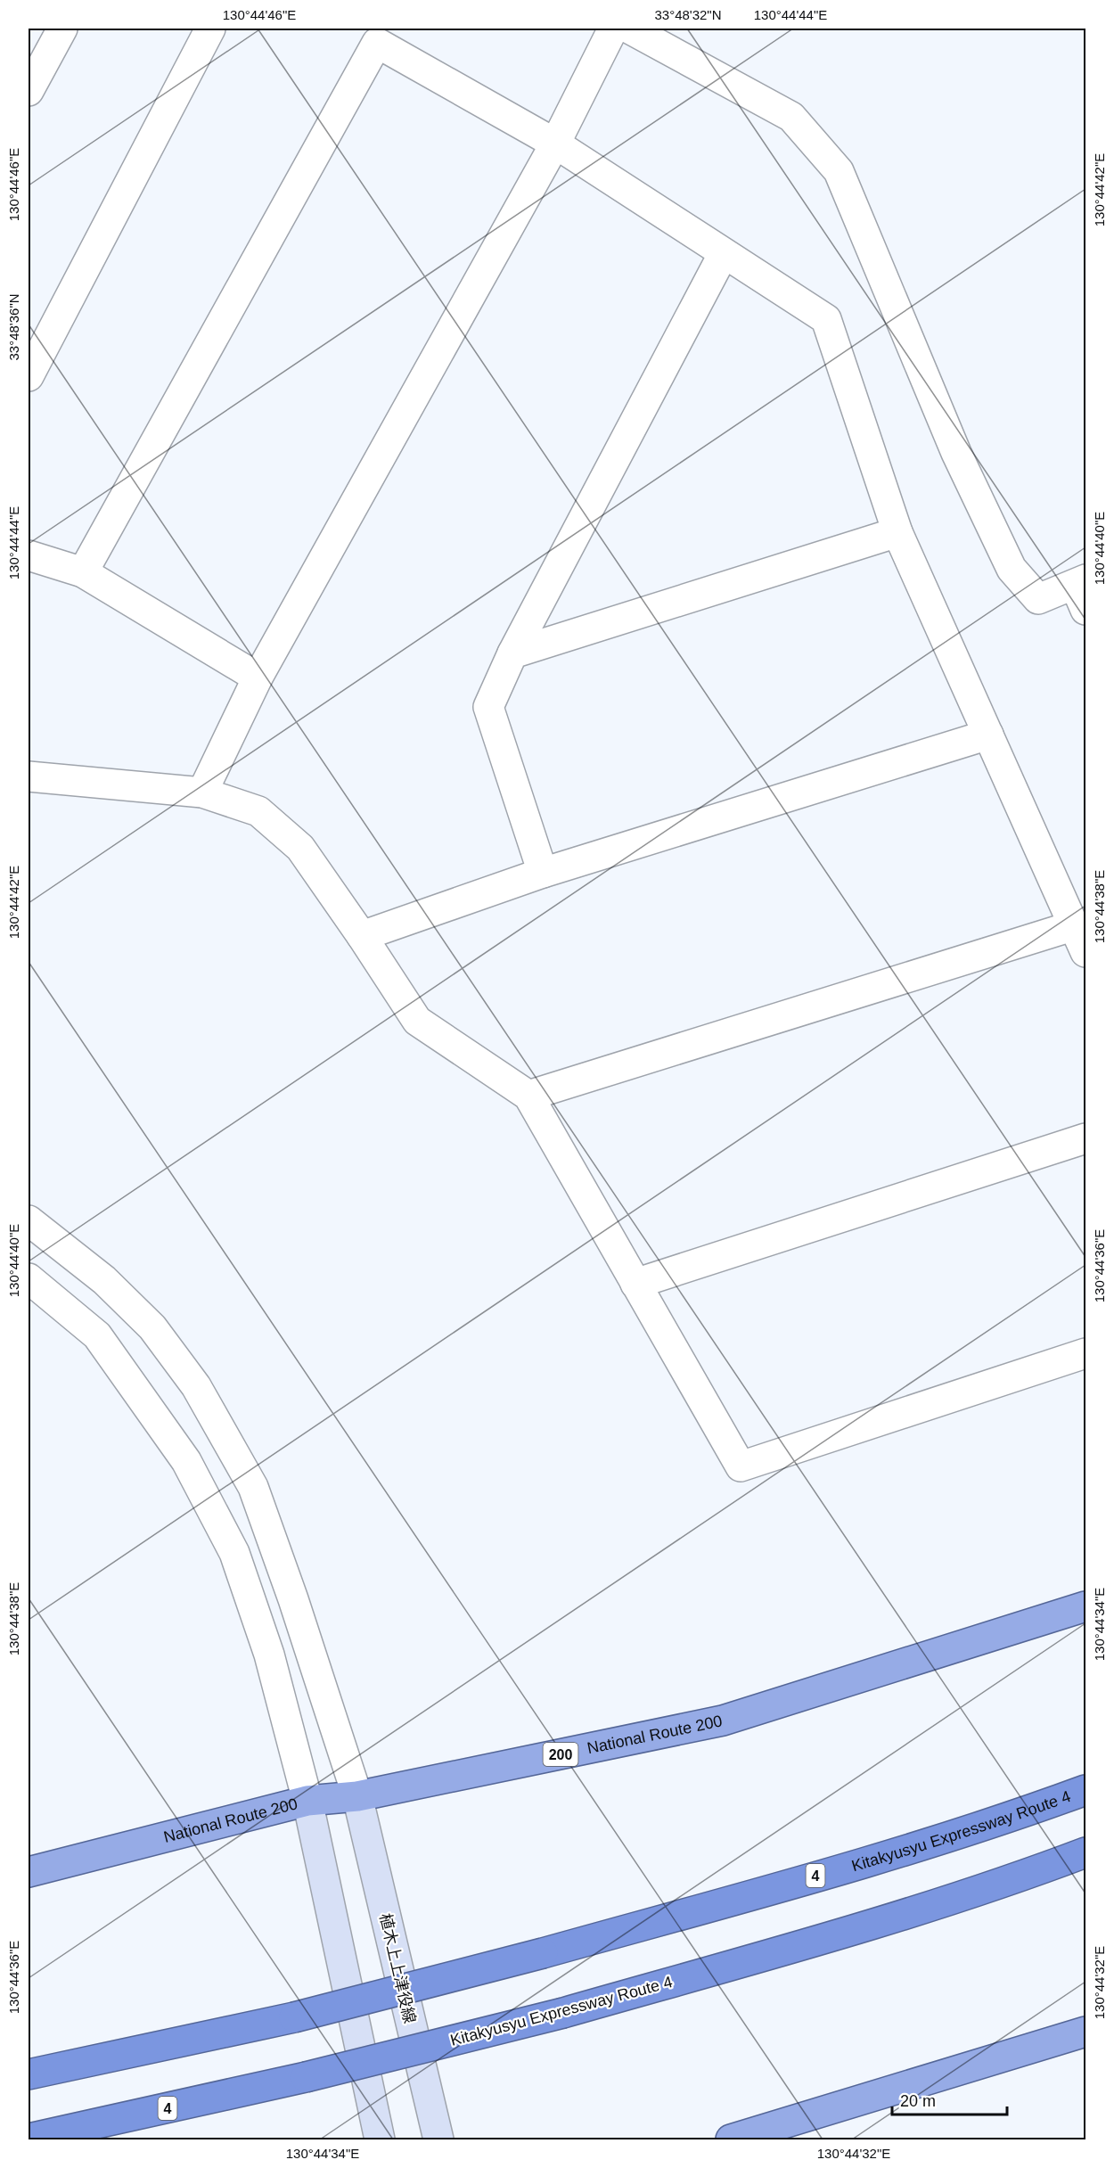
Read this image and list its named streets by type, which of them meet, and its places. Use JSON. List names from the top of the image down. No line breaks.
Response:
{"streets":{"highway":["National Route 200","200","Kitakyusyu Expressway Route 4","4"],"main road":["植木上上津役線"]},"crossings":[["National Route 200","植木上上津役線"]],"scale_bar":"20 m","coordinates":["130°44'46\"E","33°48'32\"N","130°44'44\"E","130°44'42\"E","33°48'36\"N","130°44'40\"E","130°44'38\"E","130°44'36\"E","130°44'34\"E","130°44'32\"E"]}
